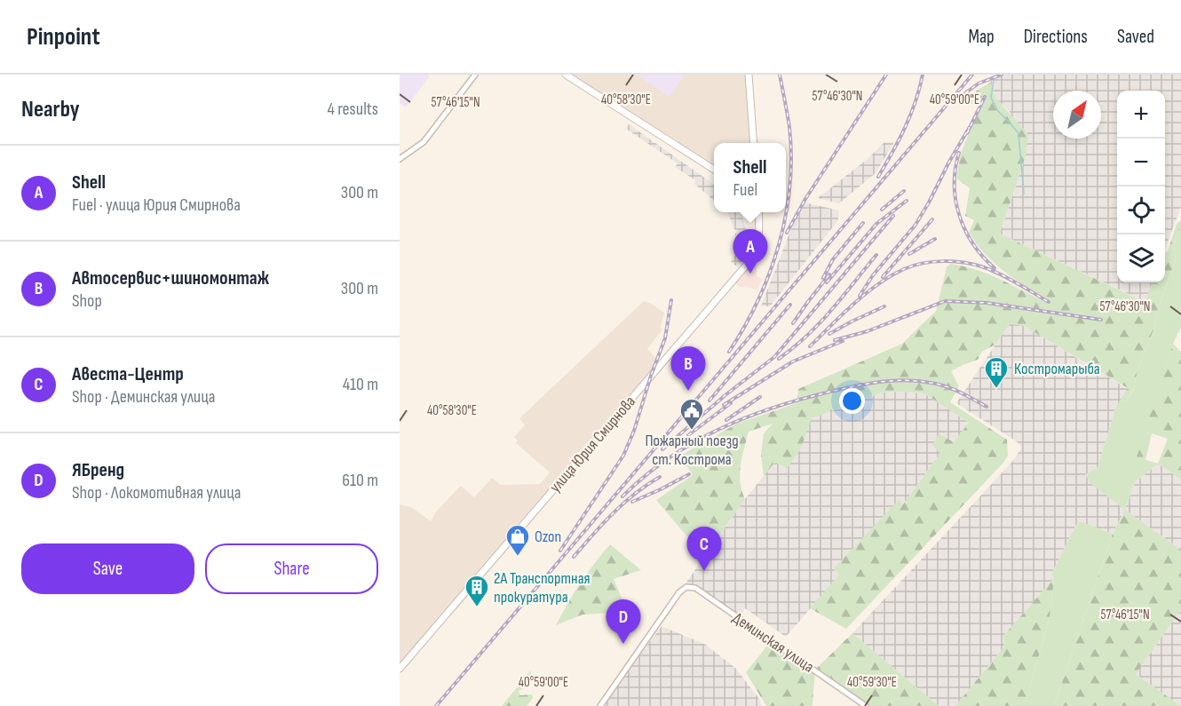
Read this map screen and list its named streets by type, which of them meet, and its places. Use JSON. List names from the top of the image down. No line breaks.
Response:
{"streets":{"main road":["улица Юрия Смирнова"],"street":["Деминская улица"]},"places":{"building":["Костромарыба","2А Транспортная прокуратура"],"public building":["Пожарный поезд ст. Кострома"],"shop":["Ozon"]},"north":"top right","page":{"header":"Pinpoint","nav":["Map","Directions","Saved"],"heading":["Nearby","4 results"],"map_buttons":["+","−"],"popup":["Shell","Fuel"],"list":[{"mark":"A","name":"Shell","note":"Fuel · улица Юрия Смирнова","value":"300 m"},{"mark":"B","name":"Автосервис+шиномонтаж","note":"Shop","value":"300 m"},{"mark":"C","name":"Авеста-Центр","note":"Shop · Деминская улица","value":"410 m"},{"mark":"D","name":"ЯБренд","note":"Shop · Локомотивная улица","value":"610 m"}],"pins":["A","B","C","D"],"buttons":["Save","Share"]},"coordinates":["57°46'30\"N","40°58'30\"E","40°59'00\"E","57°46'15\"N","40°59'30\"E"]}
